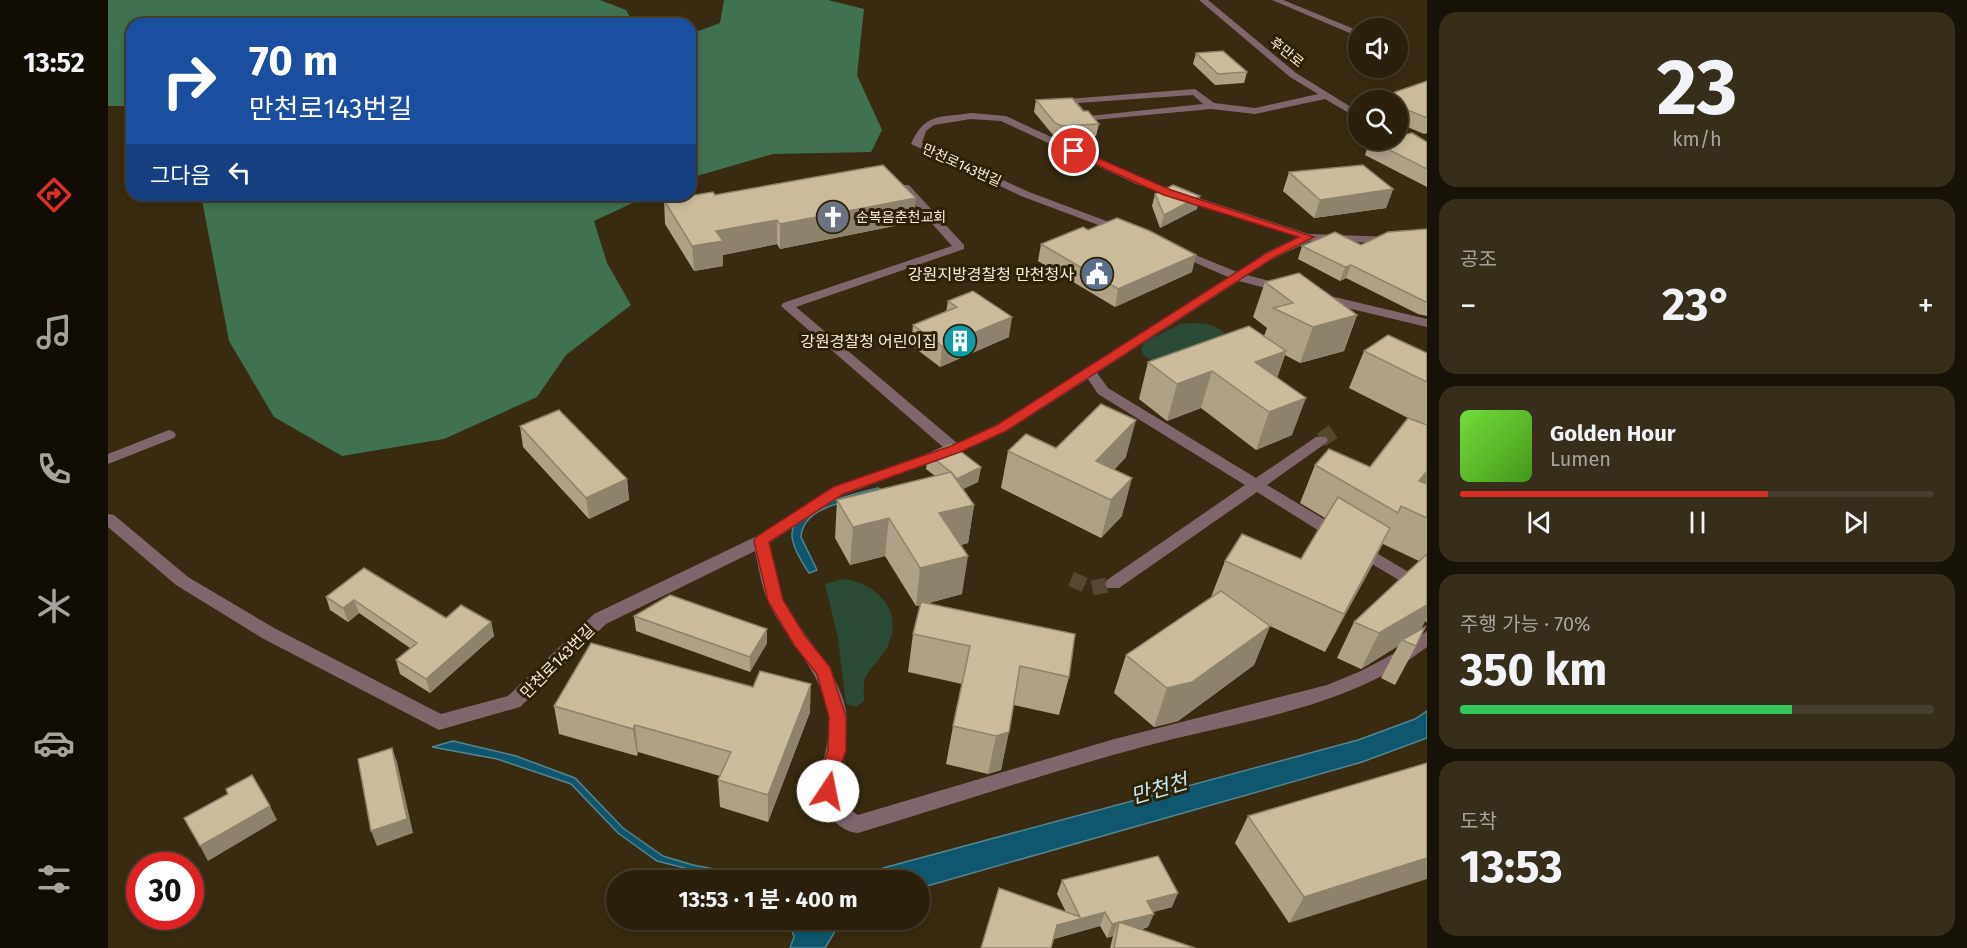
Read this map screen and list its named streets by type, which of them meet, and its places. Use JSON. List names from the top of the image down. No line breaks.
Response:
{"streets":{"street":["후만로","만천로143번길"]},"water":["만천천"],"places":{"church":["순복음춘천교회"],"public building":["강원지방경찰청 만천청사"],"building":["강원경찰청 어린이집"]},"page":{"tabs":"13:52","tile":[["23","km/h"],"공조",["주행 가능 · 70%","350 km"],["도착","13:53"]],"turn":["70 m","만천로143번길"],"then":"그다음","heat":["−","23°","+"],"song":["Golden Hour","Lumen"],"limit":"30","trip":"13:53 · 1 분 · 400 m"}}
